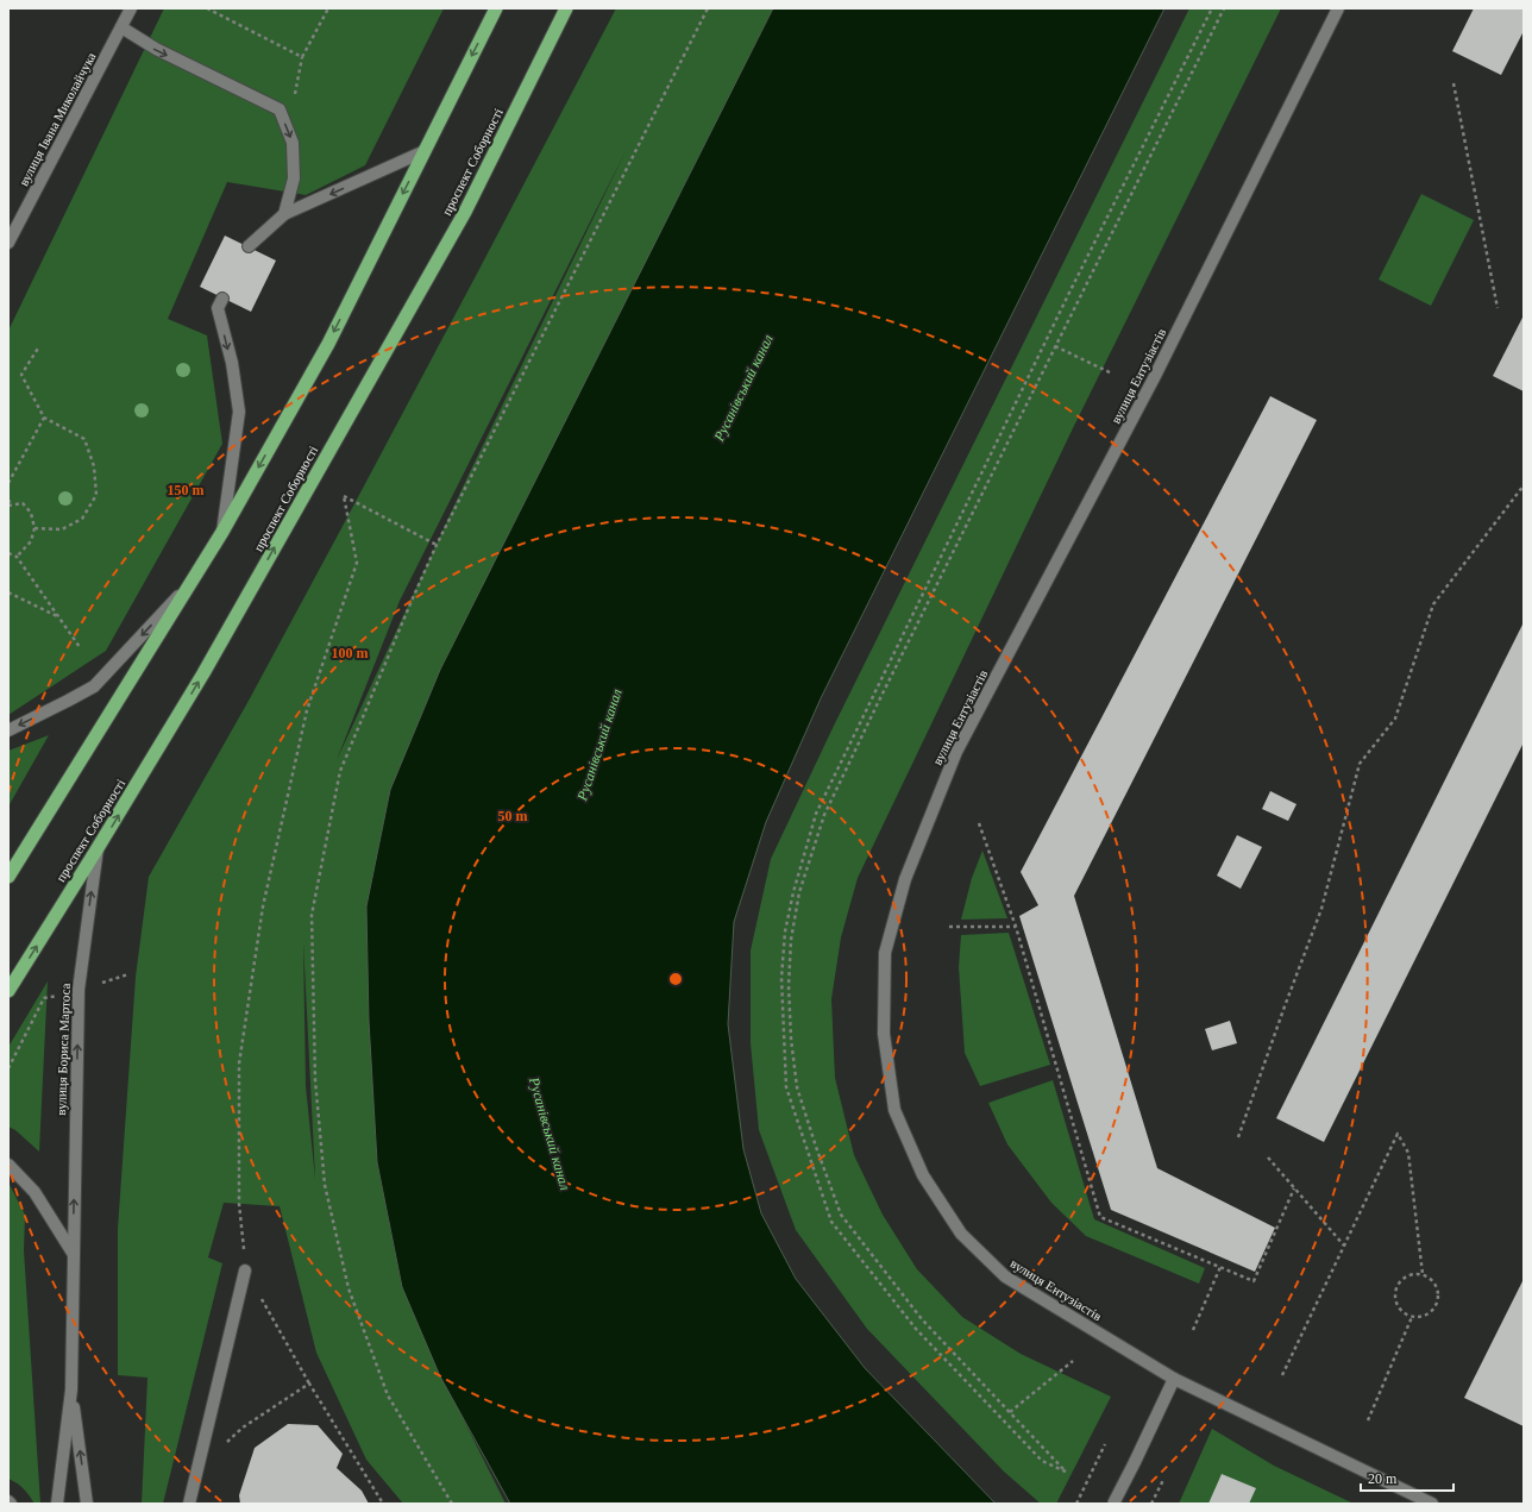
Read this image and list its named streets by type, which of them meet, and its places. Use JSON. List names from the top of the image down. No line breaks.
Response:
{"streets":{"highway":["проспект Соборності"],"street":["вулиця Івана Миколайчука","вулиця Ентузіастів","вулиця Бориса Мартоса"]},"crossings":[["проспект Соборності","вулиця Бориса Мартоса"]],"one_way":["вулиця Бориса Мартоса"],"water":["Русанівський канал"],"scale_bar":"20 m","rings":["150 m","100 m","50 m"]}
